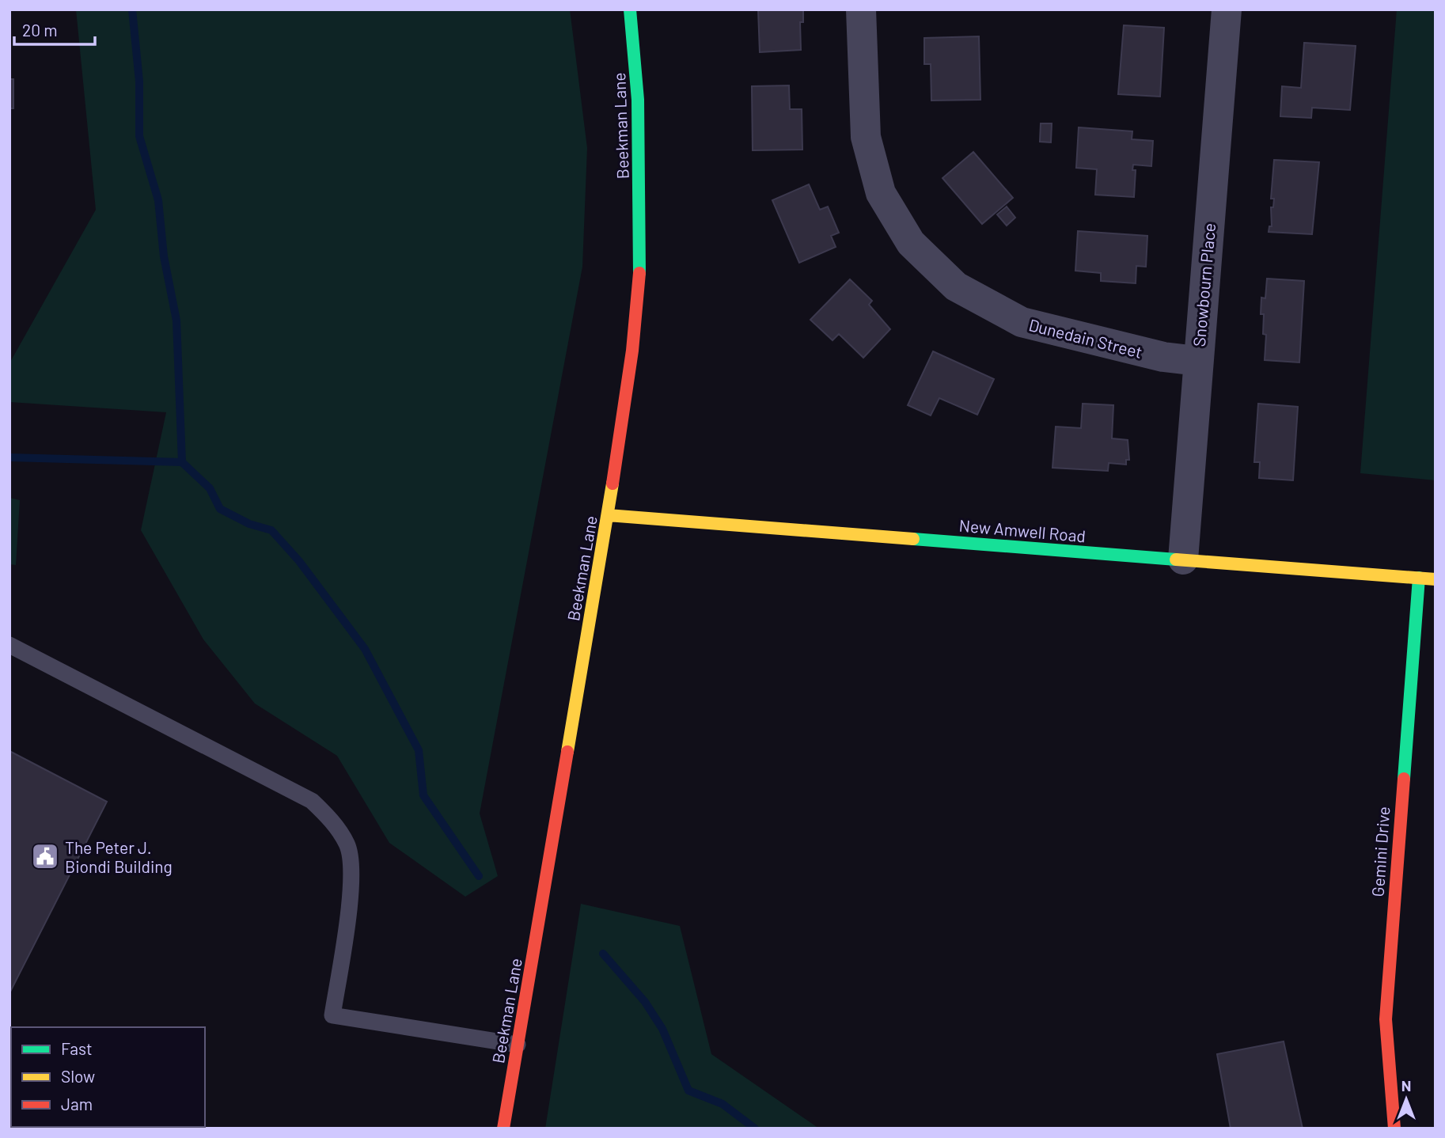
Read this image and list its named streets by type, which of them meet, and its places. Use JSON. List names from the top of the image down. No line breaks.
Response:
{"streets":{"street":["Beekman Lane","Snowbourn Place","Dunedain Street","New Amwell Road","Gemini Drive"]},"crossings":[["Beekman Lane","New Amwell Road"],["Snowbourn Place","Dunedain Street"],["Snowbourn Place","New Amwell Road"],["New Amwell Road","Gemini Drive"]],"places":{"public building":["The Peter J. Biondi Building"]},"legend":["Fast","Slow","Jam"],"scale_bar":"20 m","north":"top"}
